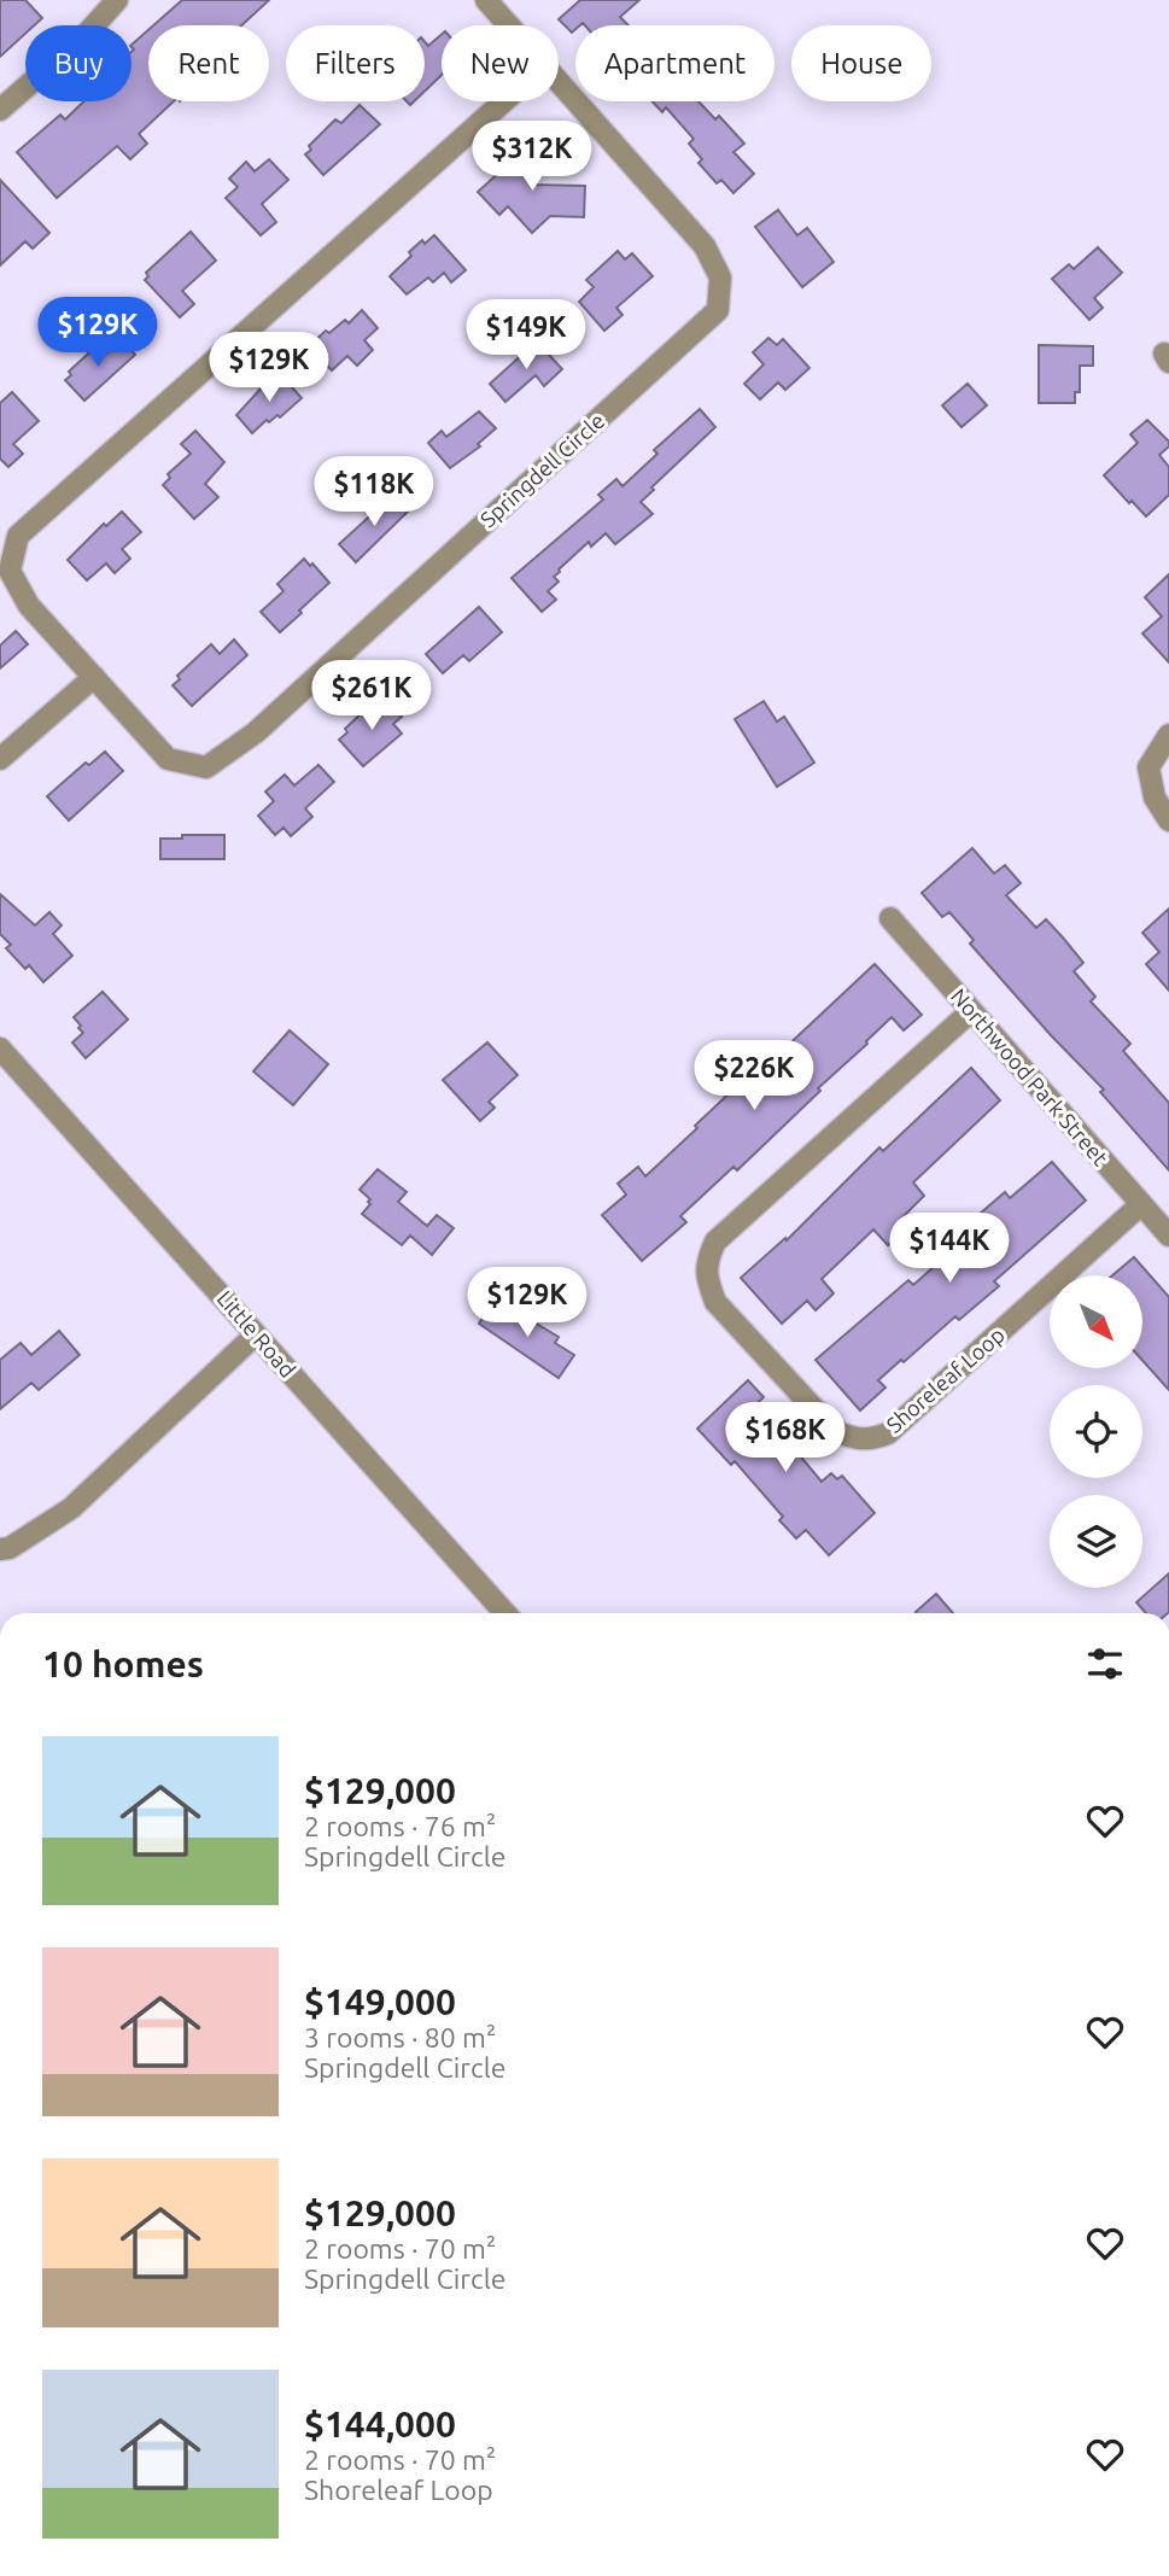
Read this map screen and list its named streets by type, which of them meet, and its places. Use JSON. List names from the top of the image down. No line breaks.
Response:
{"streets":{"street":["Springdell Circle","Northwood Park Street","Little Road","Shoreleaf Loop"]},"crossings":[["Northwood Park Street","Shoreleaf Loop"]],"north":"bottom right","page":{"chip":["Buy","Rent","Filters","New","Apartment","House"],"price":["$312K","$129K","$149K","$129K","$118K","$261K","$226K","$144K","$129K","$168K"],"heading":"10 homes","list":[{"name":"$129,000","note":"2 rooms · 76 m² · Springdell Circle"},{"name":"$149,000","note":"3 rooms · 80 m² · Springdell Circle"},{"name":"$129,000","note":"2 rooms · 70 m² · Springdell Circle"},{"name":"$144,000","note":"2 rooms · 70 m² · Shoreleaf Loop"}]}}
